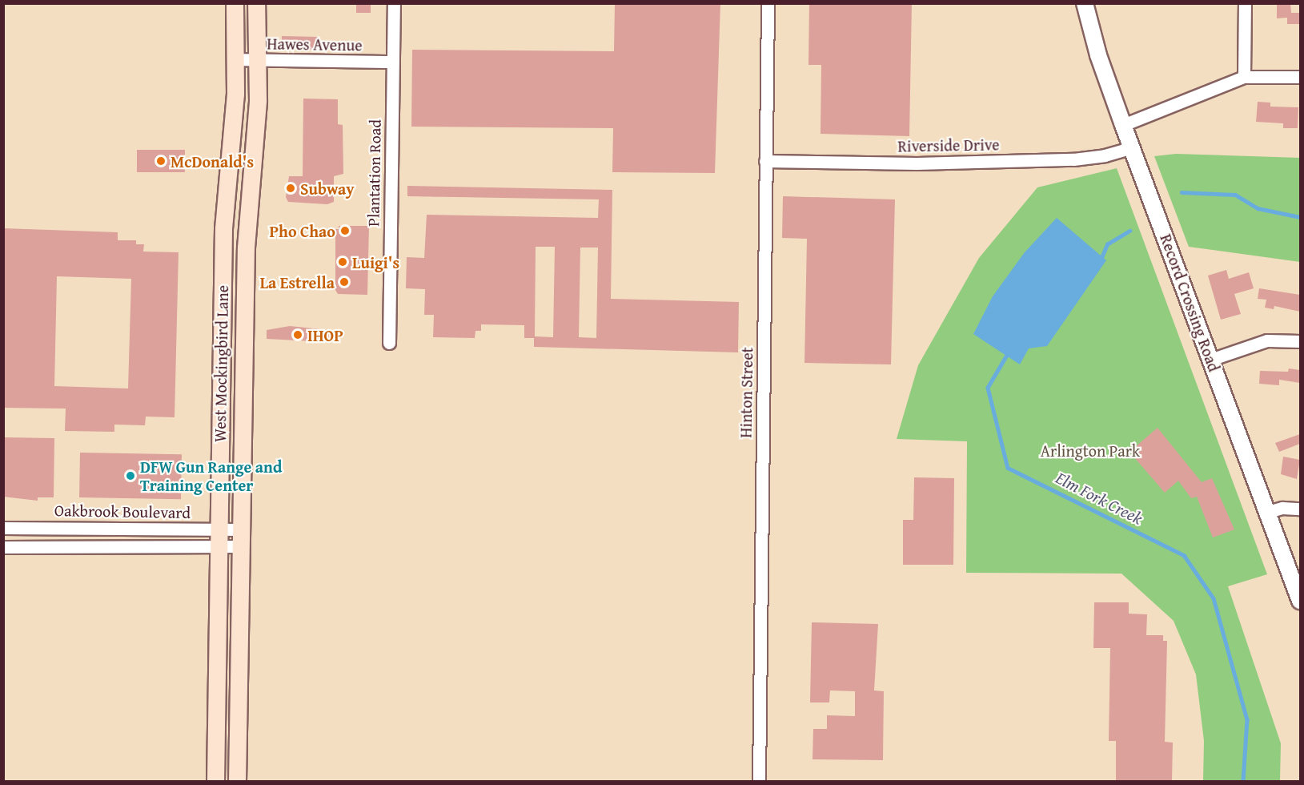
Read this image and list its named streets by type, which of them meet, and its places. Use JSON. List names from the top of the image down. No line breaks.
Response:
{"streets":{"main road":["West Mockingbird Lane"],"street":["Hawes Avenue","Riverside Drive","Plantation Road","Record Crossing Road","Hinton Street","Oakbrook Boulevard"]},"crossings":[["Hawes Avenue","Plantation Road"],["Hawes Avenue","West Mockingbird Lane"],["Riverside Drive","Record Crossing Road"],["Riverside Drive","Hinton Street"],["West Mockingbird Lane","Oakbrook Boulevard"]],"water":["Elm Fork Creek"],"parks":["Arlington Park"],"places":["McDonald's","Subway","Pho Chao","Luigi's","La Estrella","IHOP","DFW Gun Range and Training Center"]}
